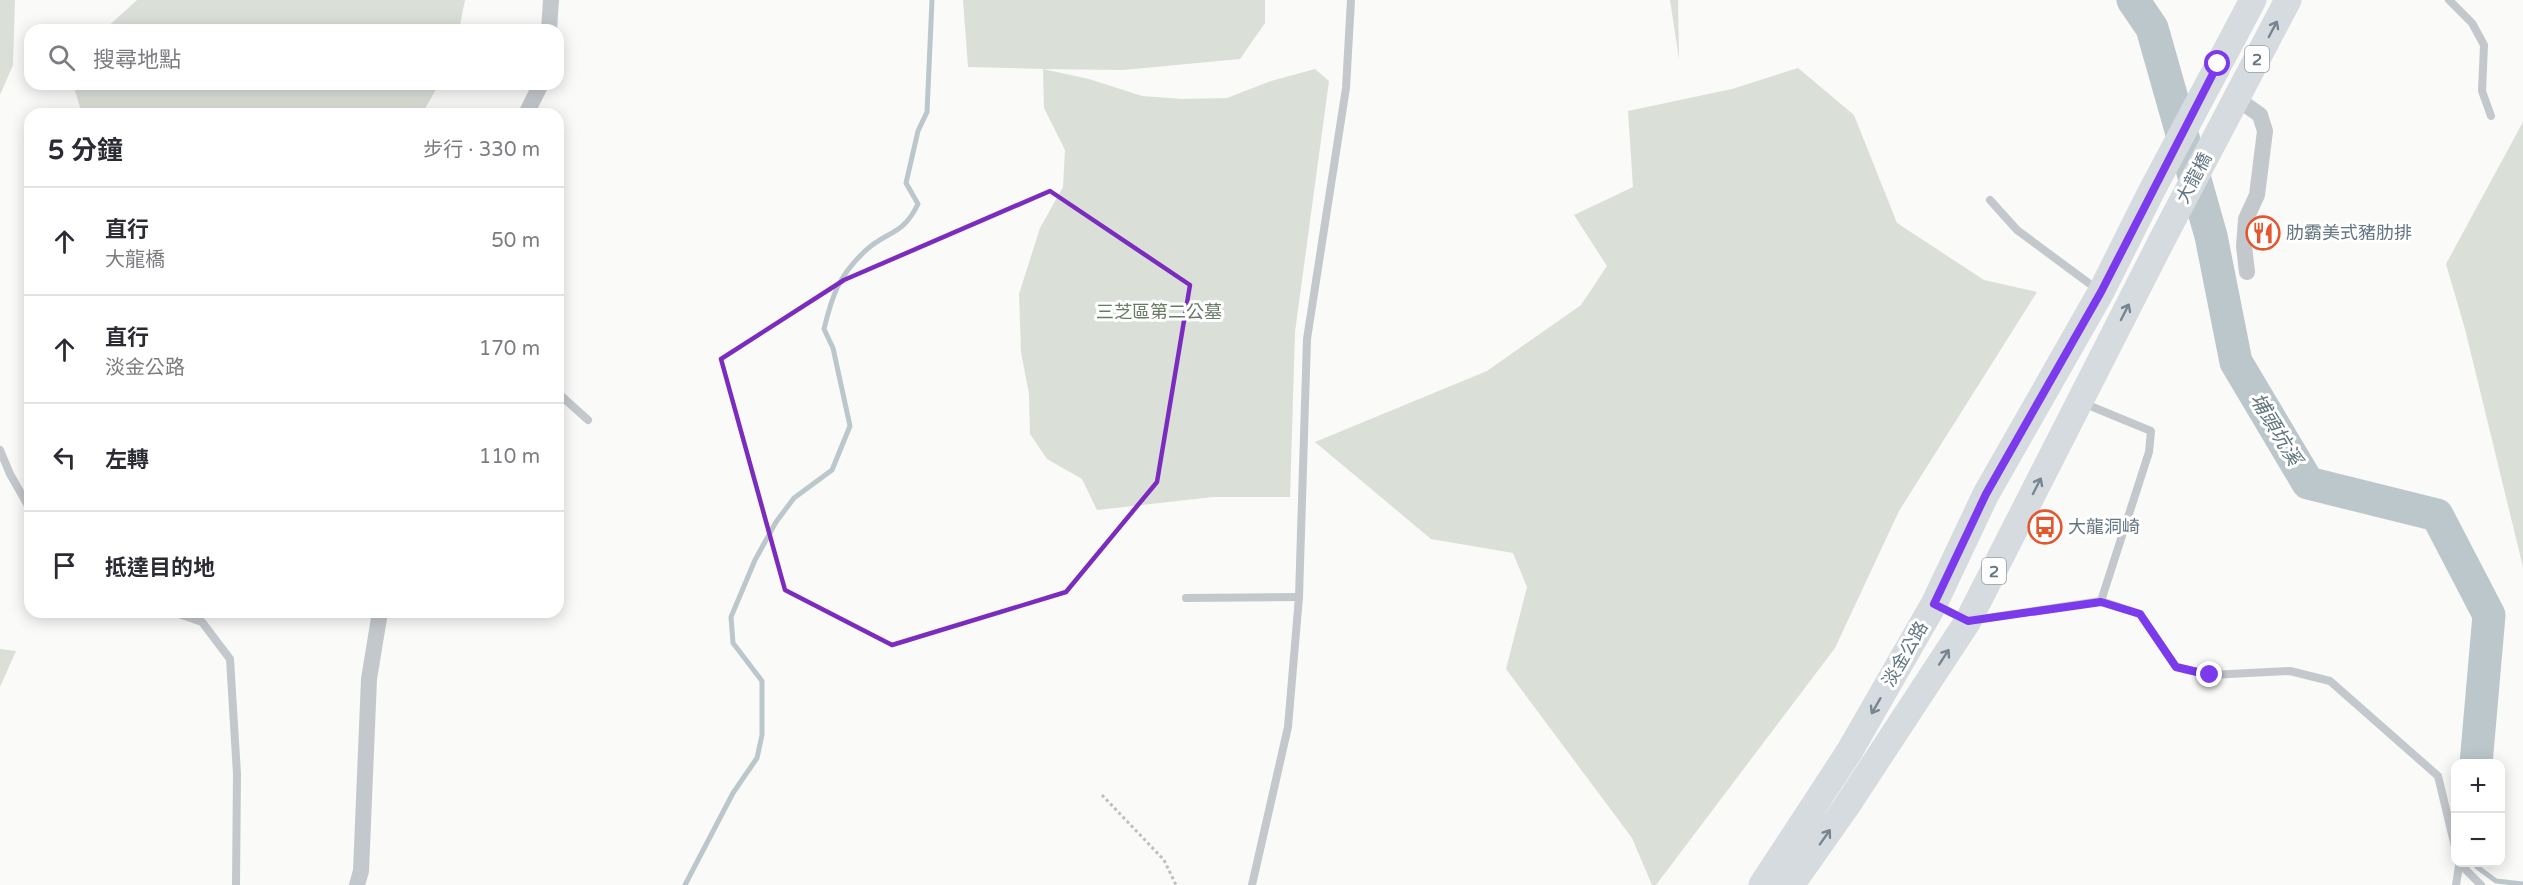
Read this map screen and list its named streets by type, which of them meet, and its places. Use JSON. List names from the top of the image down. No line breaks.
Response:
{"streets":{"main road":["2","大龍橋","淡金公路"]},"crossings":[["2","大龍橋"],["大龍橋","淡金公路"]],"water":["埔頭坑溪"],"parks":["三芝區第二公墓"],"places":{"restaurant":["肋霸美式豬肋排"],"bus stop":["大龍洞崎"]},"page":{"search":"搜尋地點","heading":["5 分鐘","步行 · 330 m"],"list":[["直行","大龍橋","50 m"],["直行","淡金公路","170 m"],["左轉","110 m"],"抵達目的地"],"map_buttons":["+","−"]}}
